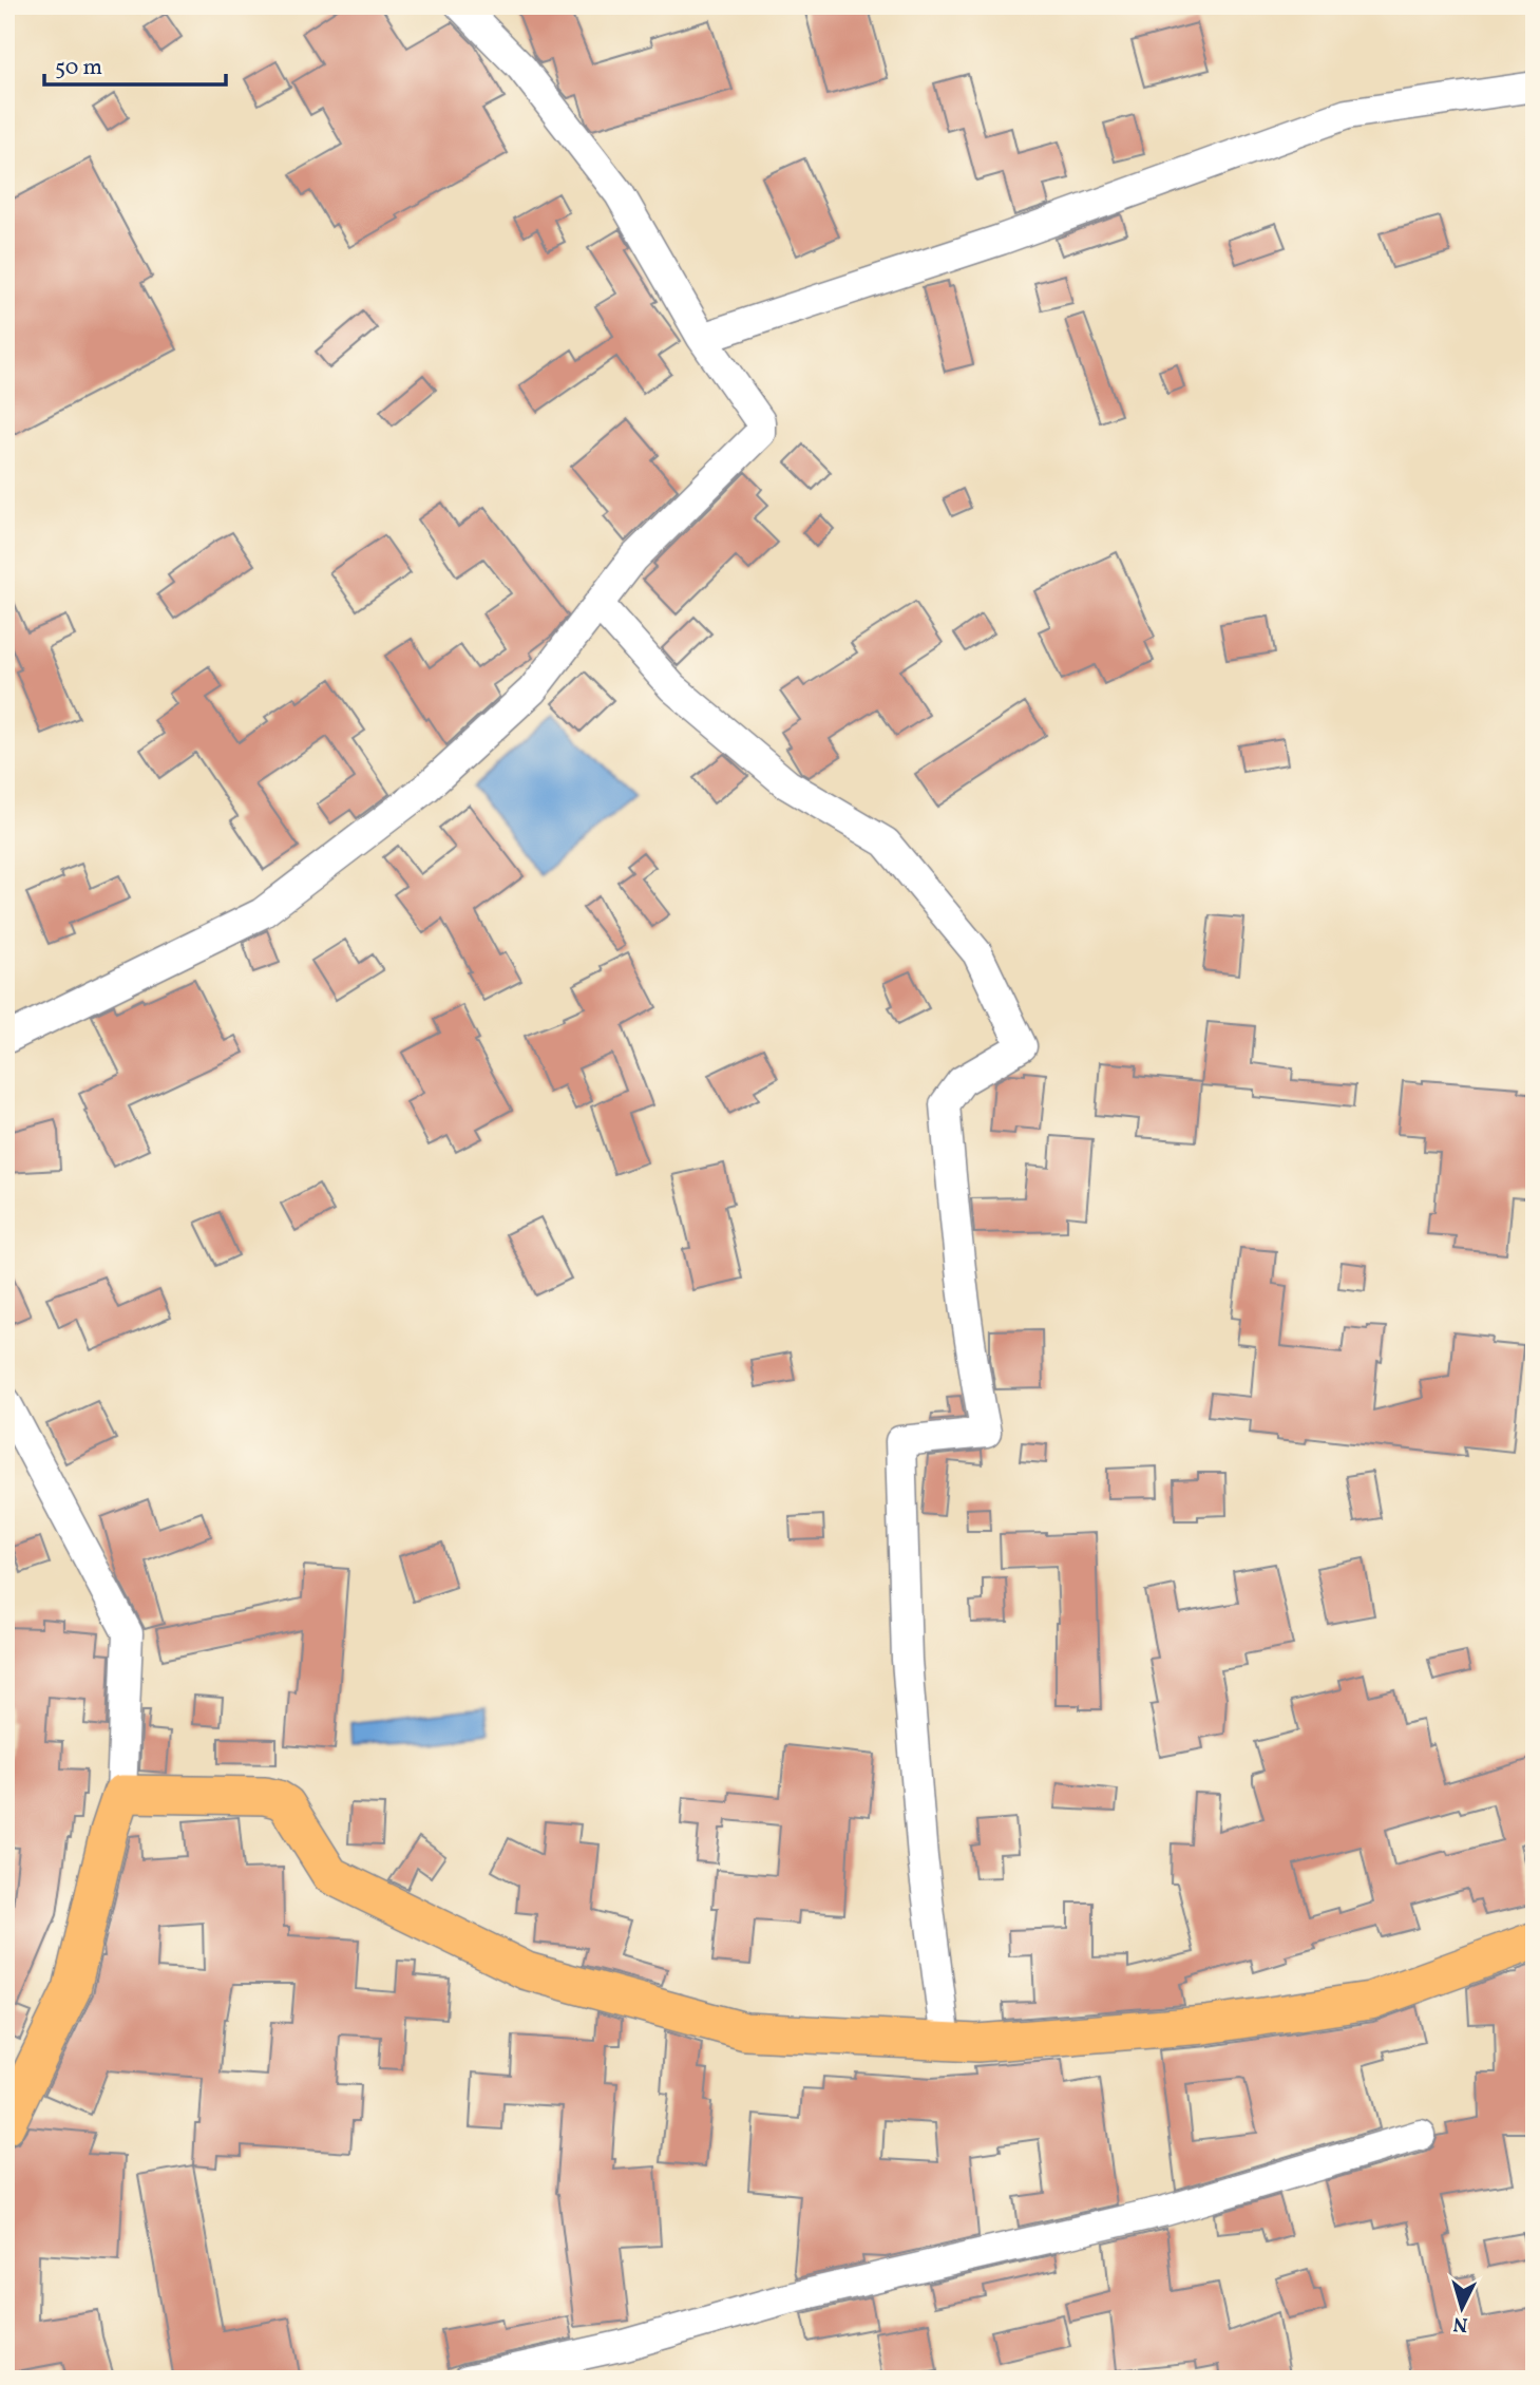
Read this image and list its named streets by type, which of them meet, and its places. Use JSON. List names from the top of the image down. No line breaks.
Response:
{"scale_bar":"50 m","north":"bottom"}
